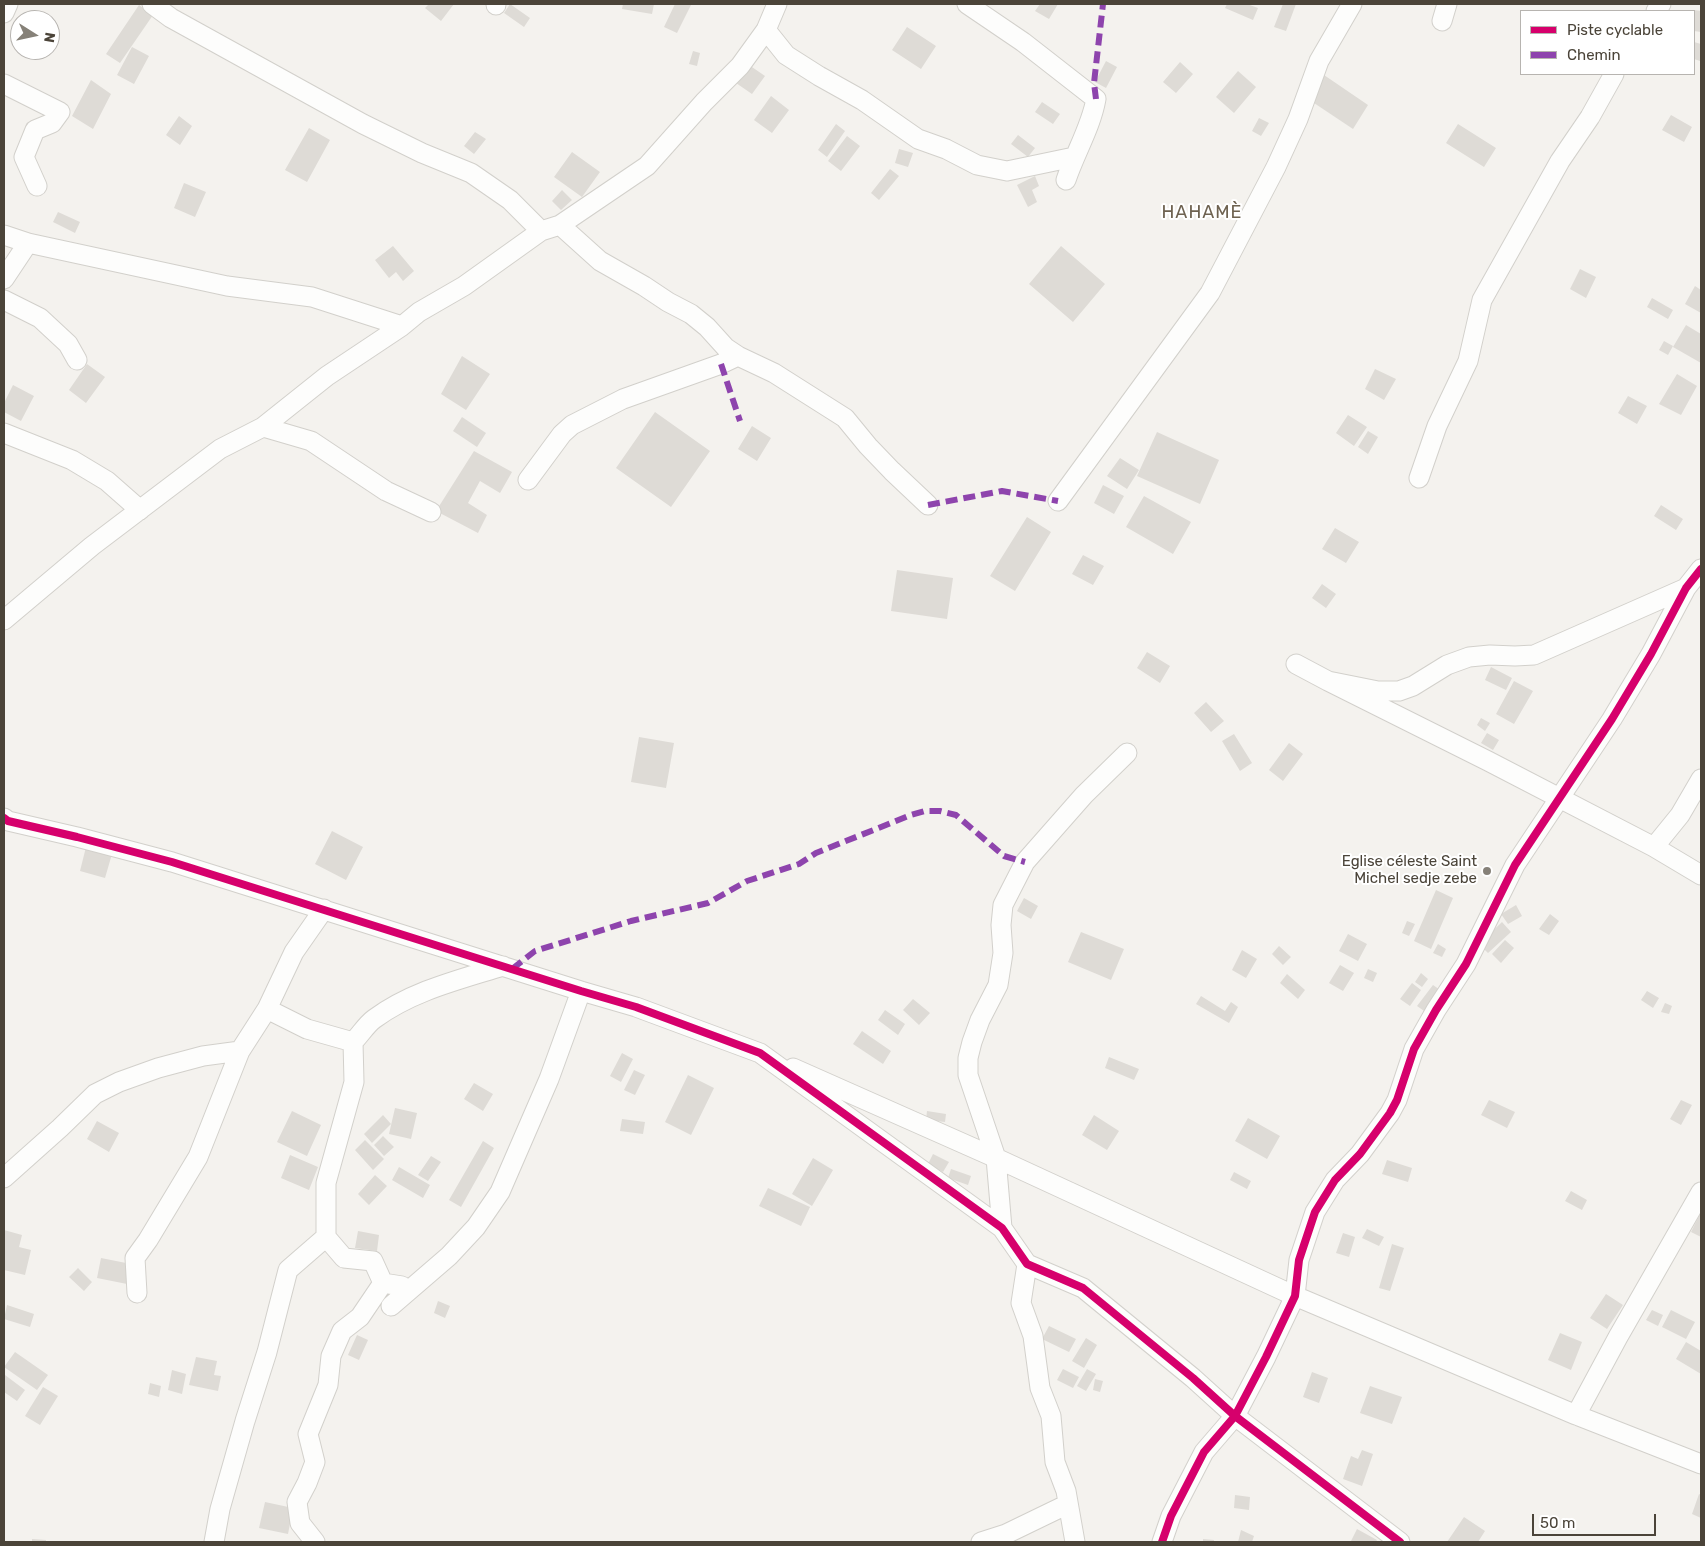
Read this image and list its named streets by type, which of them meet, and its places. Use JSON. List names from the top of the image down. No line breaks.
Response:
{"districts":["HAHAMÈ"],"places":["Eglise céleste Saint Michel sedje zebe"],"legend":["Piste cyclable","Chemin"],"scale_bar":"50 m","north":"right"}
